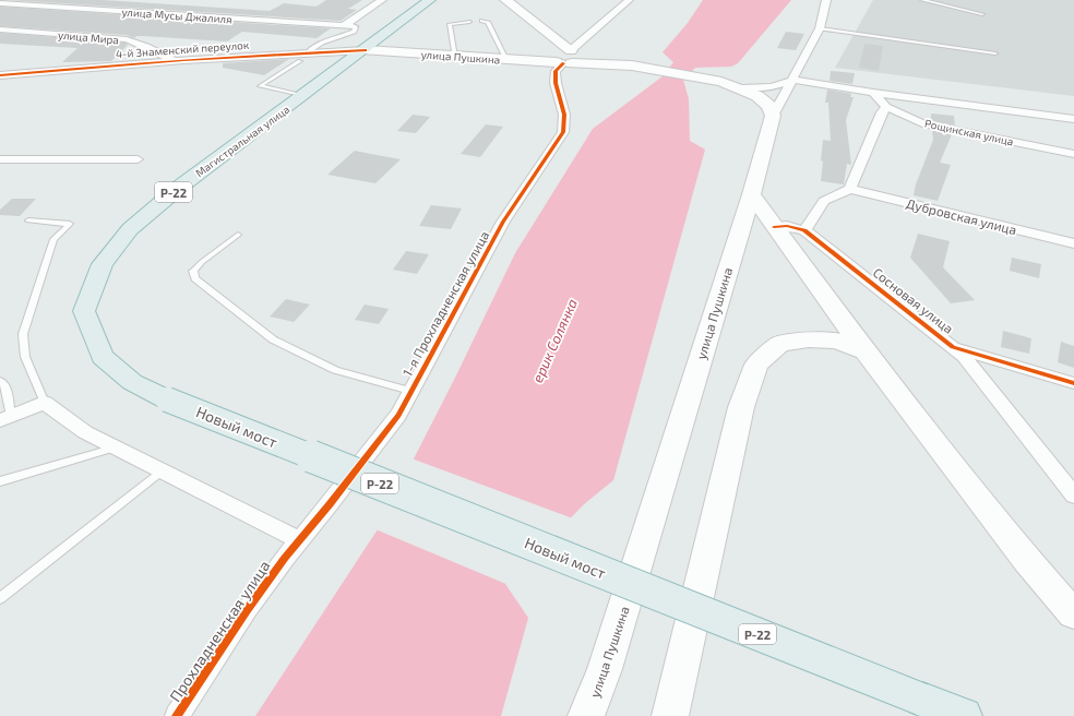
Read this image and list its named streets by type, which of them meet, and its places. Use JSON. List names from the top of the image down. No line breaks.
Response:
{"streets":{"highway":["Магистральная улица","Р-22","Новый мост"],"main road":["улица Пушкина"],"street":["улица Мусы Джалиля","улица Мира","4-й Знаменский переулок","Рощинская улица","Дубровская улица","Сосновая улица","1-я Прохладненская улица","Прохладненская улица"]},"crossings":[["улица Мира","4-й Знаменский переулок"],["4-й Знаменский переулок","улица Пушкина"],["4-й Знаменский переулок","Магистральная улица"],["улица Пушкина","Магистральная улица"],["улица Пушкина","1-я Прохладненская улица"],["Магистральная улица","Новый мост"],["1-я Прохладненская улица","Прохладненская улица"]],"water":["ерик Солянка"]}
